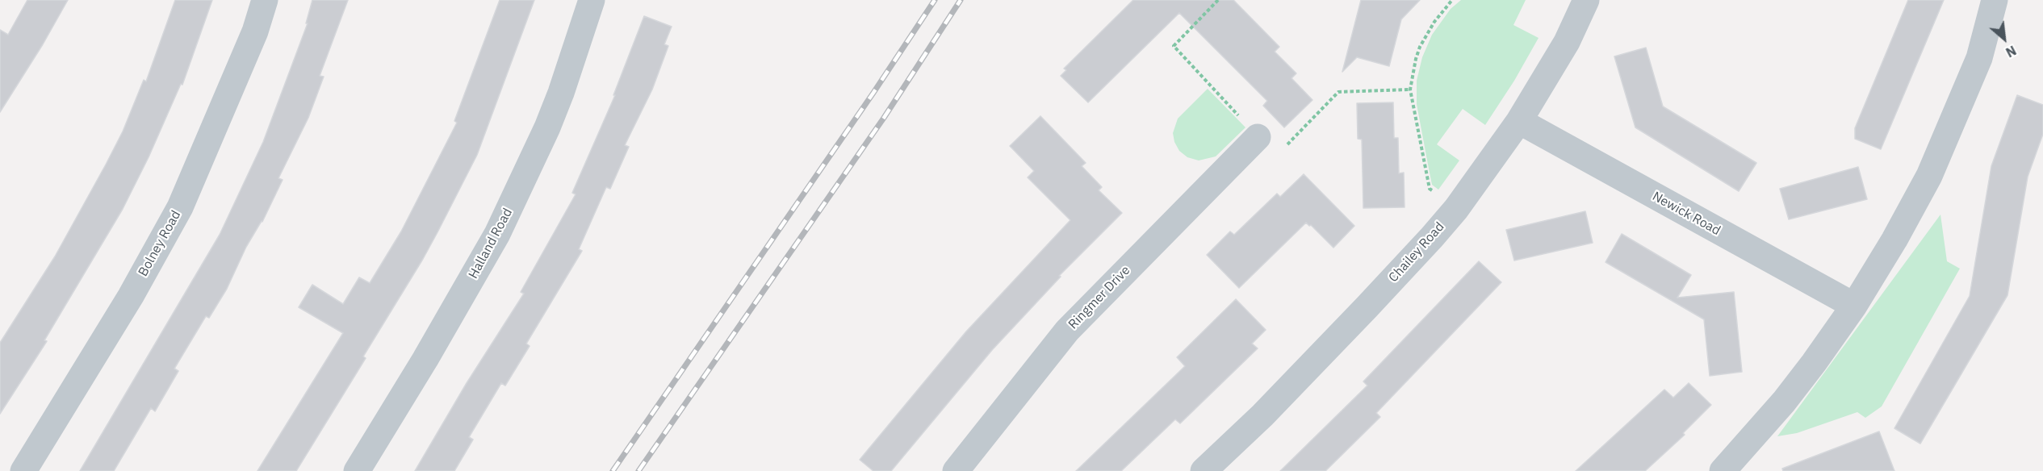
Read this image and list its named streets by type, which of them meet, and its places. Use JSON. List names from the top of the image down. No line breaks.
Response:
{"streets":{"street":["Newick Road","Bolney Road","Halland Road","Chailey Road","Ringmer Drive"]},"crossings":[["Newick Road","Chailey Road"]],"north":"bottom right"}
